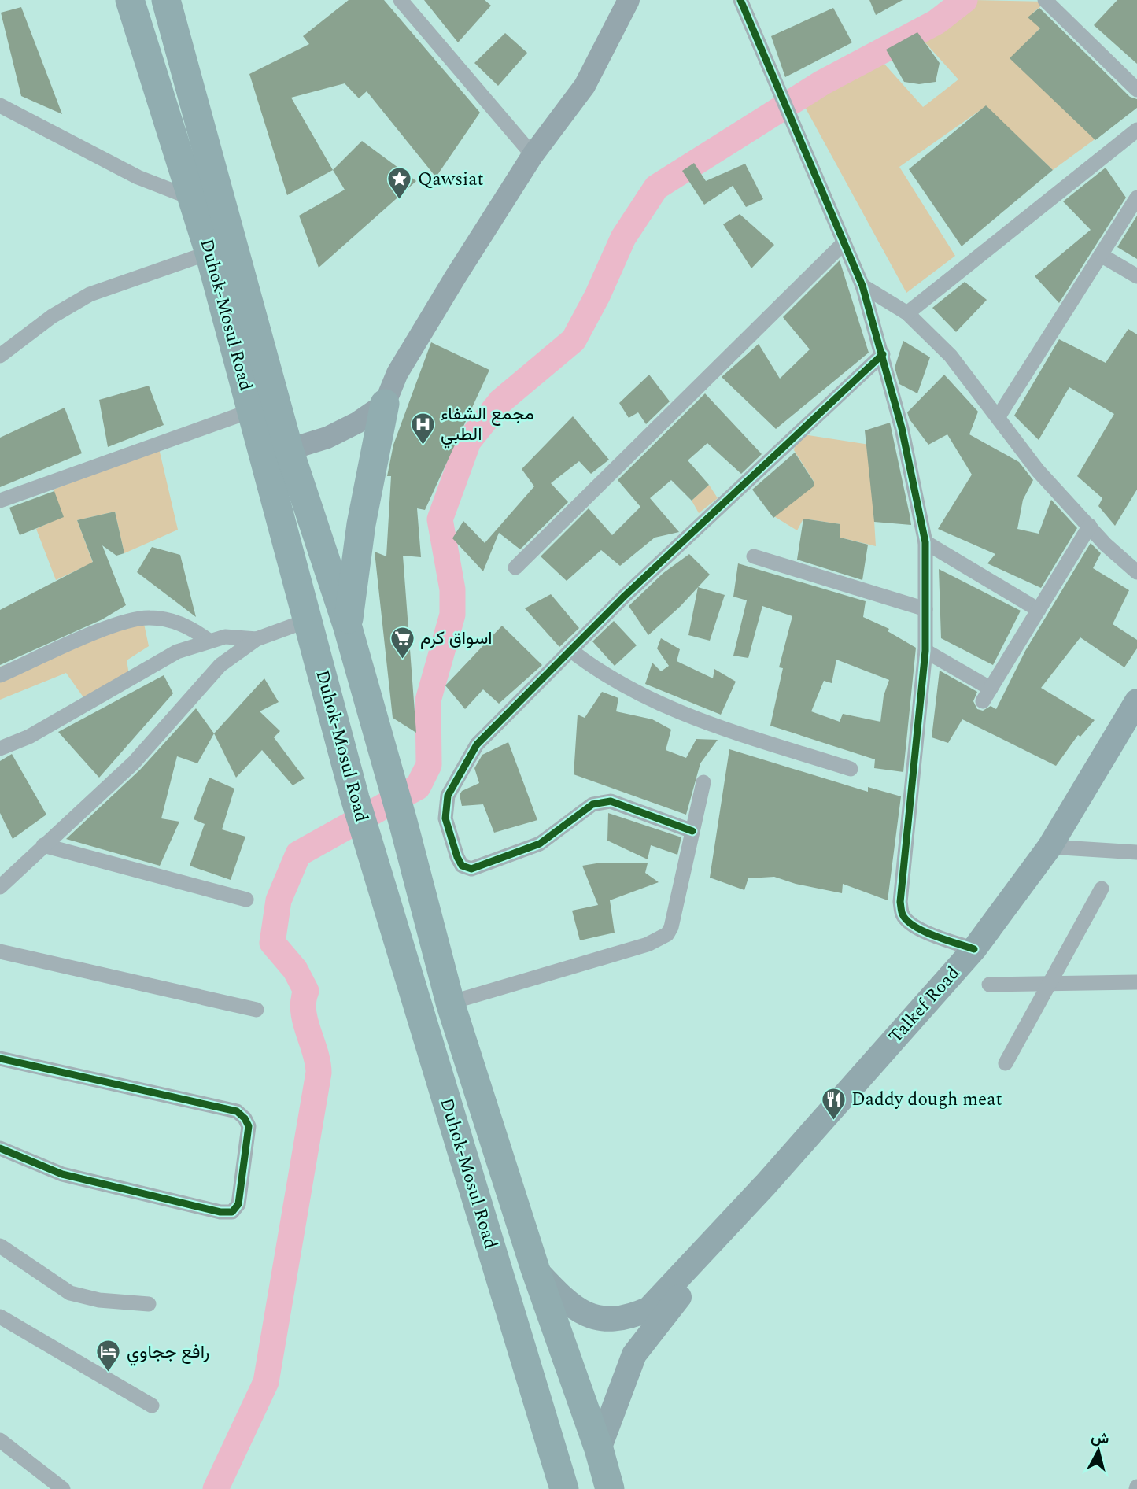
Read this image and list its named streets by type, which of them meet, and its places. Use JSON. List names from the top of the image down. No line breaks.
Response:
{"streets":{"highway":["Duhok-Mosul Road"],"main road":["Talkef Road"]},"places":{"place":["Qawsiat"],"hospital":["مجمع الشفاء الطبي"],"supermarket":["اسواق كرم"],"restaurant":["Daddy dough meat"],"hotel":["رافع ججاوي"]},"north":"top"}
